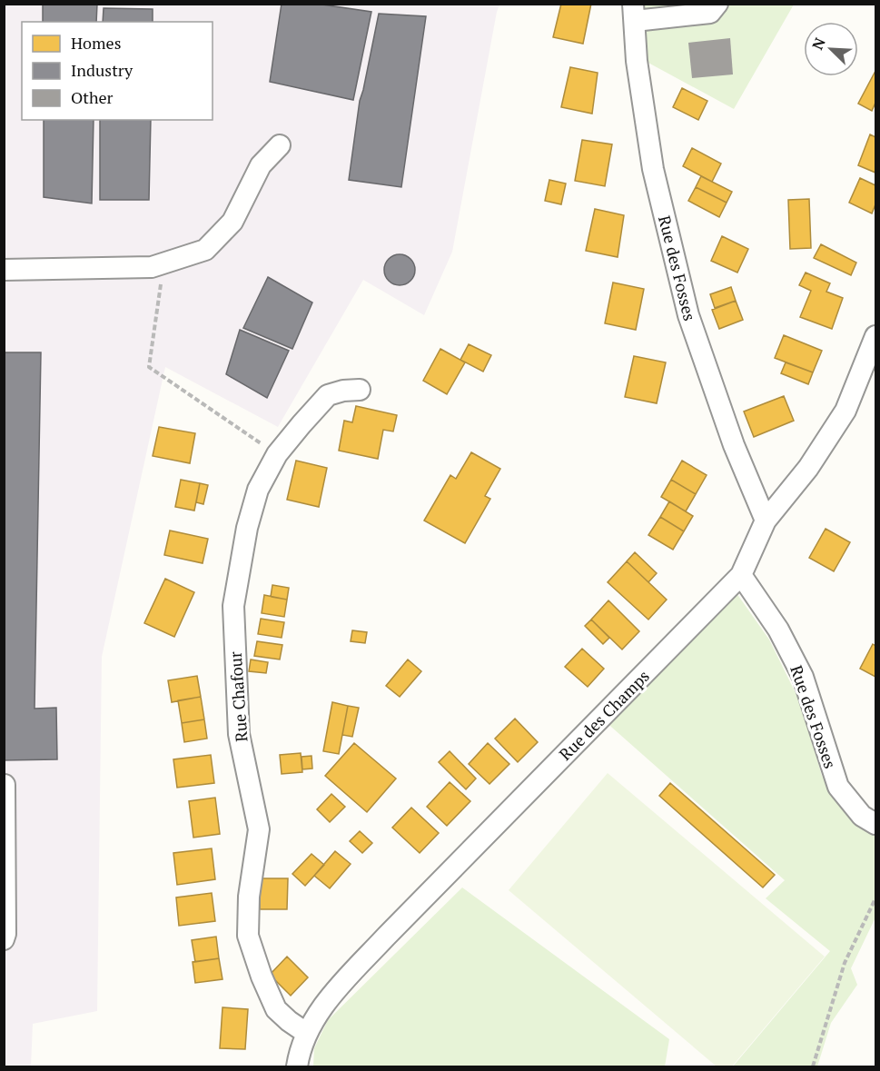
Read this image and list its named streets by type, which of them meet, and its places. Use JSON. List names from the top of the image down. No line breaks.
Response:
{"streets":{"street":["Rue des Fosses","Rue Chafour","Rue des Champs"]},"crossings":[["Rue des Fosses","Rue des Champs"],["Rue Chafour","Rue des Champs"]],"legend":["Homes","Industry","Other"],"north":"top left"}
